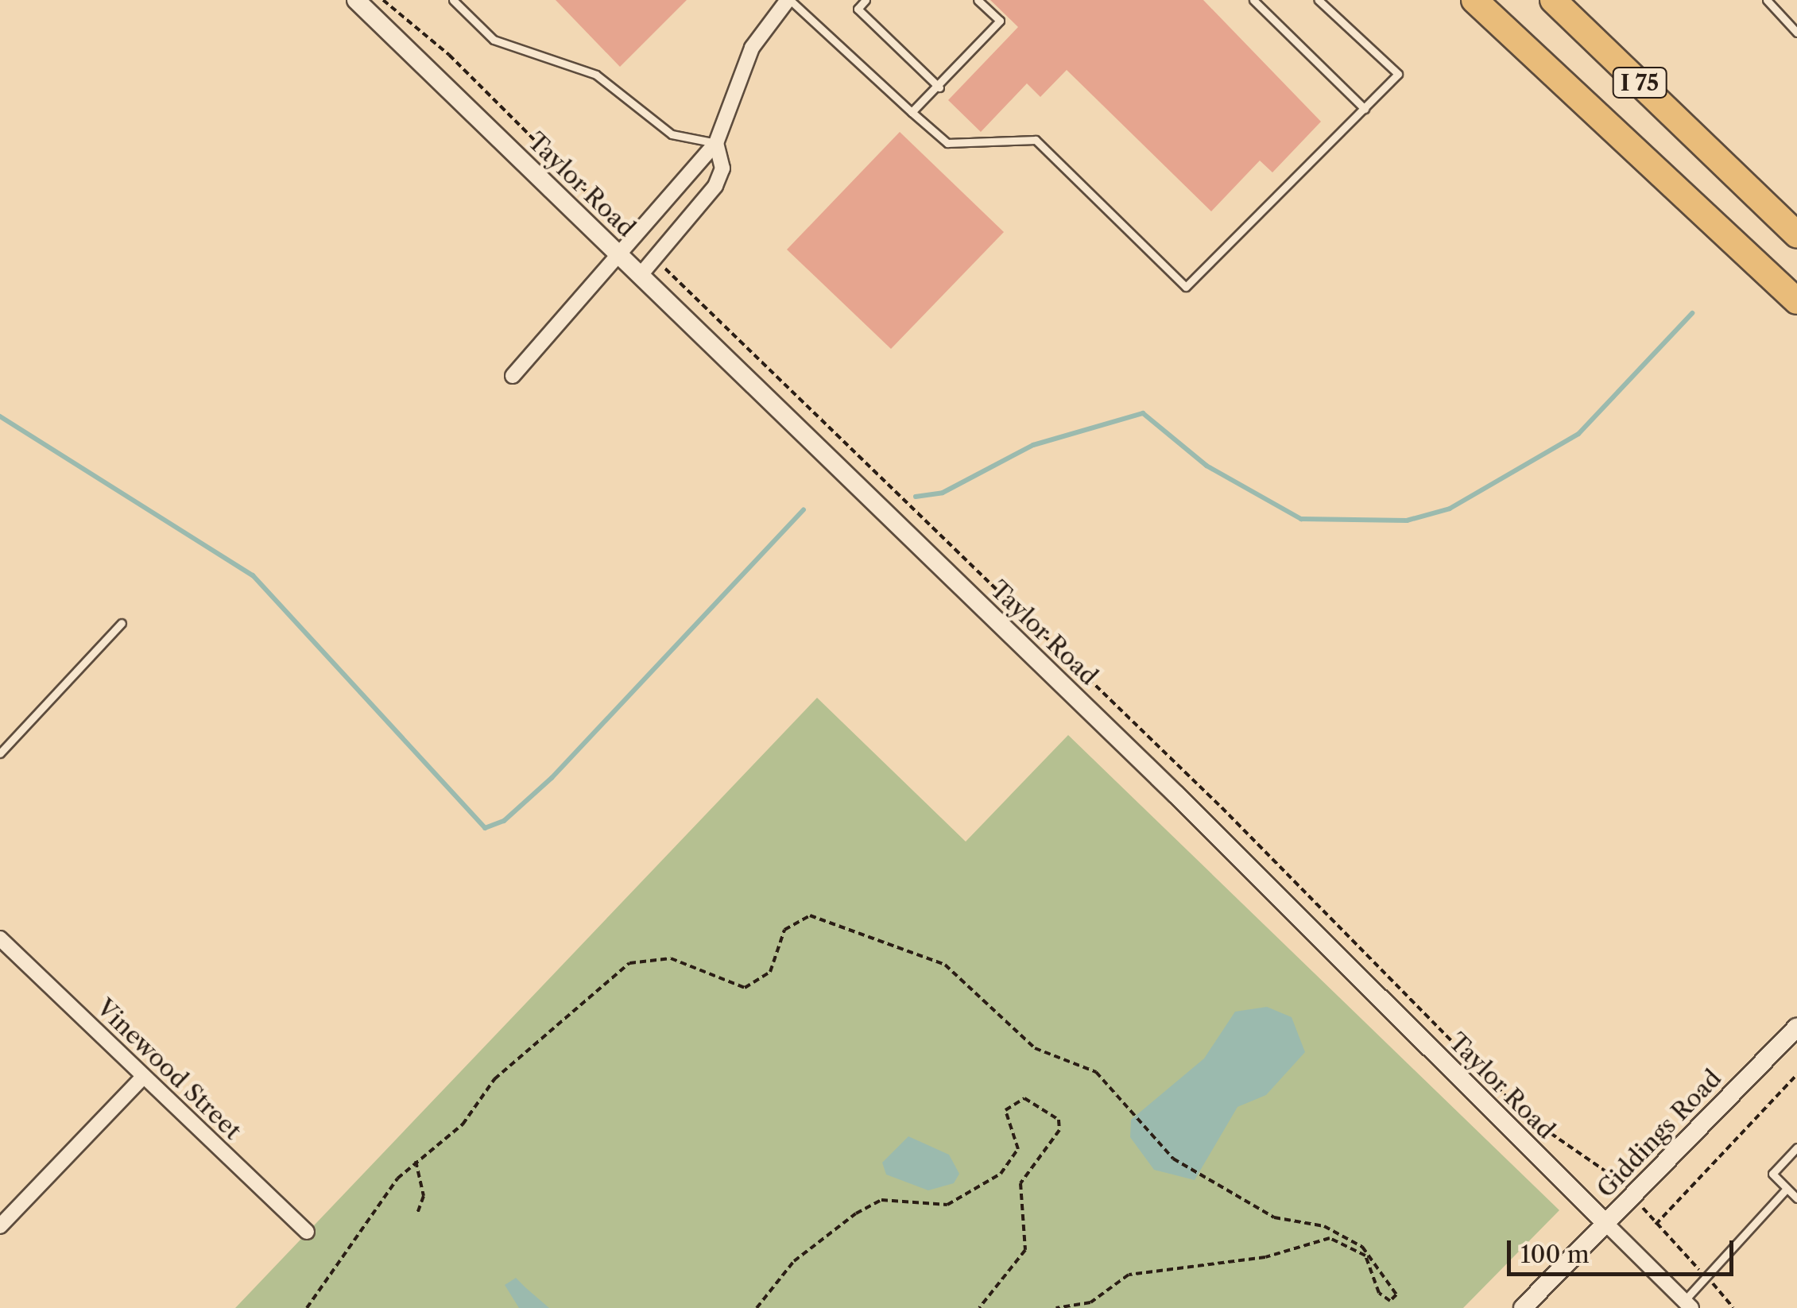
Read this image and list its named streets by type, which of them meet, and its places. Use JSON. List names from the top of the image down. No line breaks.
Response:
{"streets":{"highway":["I 75"],"street":["Taylor Road","Vinewood Street","Giddings Road"]},"crossings":[["Taylor Road","Giddings Road"]],"scale_bar":"100 m"}
